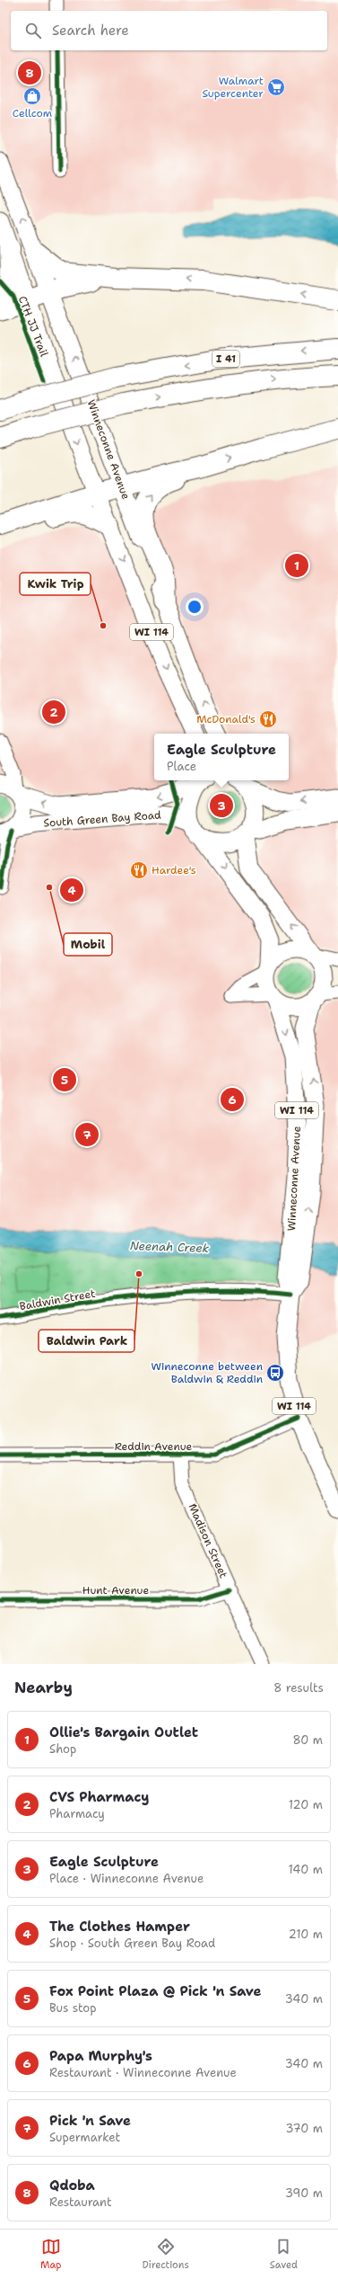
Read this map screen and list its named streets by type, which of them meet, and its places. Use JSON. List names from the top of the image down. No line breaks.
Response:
{"streets":{"highway":["I 41"],"main road":["Winneconne Avenue","WI 114","South Green Bay Road"],"street":["Baldwin Street","Reddin Avenue","Madison Street","Hunt Avenue"],"cycle path":["CTH JJ Trail"]},"crossings":[["Winneconne Avenue","Baldwin Street"],["Winneconne Avenue","Reddin Avenue"],["Reddin Avenue","Madison Street"],["Madison Street","Hunt Avenue"]],"water":["Neenah Creek"],"places":{"supermarket":["Walmart Supercenter"],"shop":["Cellcom"],"other":["Kwik Trip","Mobil","Baldwin Park"],"restaurant":["McDonald's","Hardee's"],"bus stop":["Winneconne between Baldwin & Reddin"]},"page":{"search":"Search here","pins":["8","1","2","3","4","5","6","7"],"popup":["Eagle Sculpture","Place"],"heading":["Nearby","8 results"],"list":[{"mark":"1","name":"Ollie's Bargain Outlet","note":"Shop","value":"80 m"},{"mark":"2","name":"CVS Pharmacy","note":"Pharmacy","value":"120 m"},{"mark":"3","name":"Eagle Sculpture","note":"Place · Winneconne Avenue","value":"140 m"},{"mark":"4","name":"The Clothes Hamper","note":"Shop · South Green Bay Road","value":"210 m"},{"mark":"5","name":"Fox Point Plaza @ Pick 'n Save","note":"Bus stop","value":"340 m"},{"mark":"6","name":"Papa Murphy's","note":"Restaurant · Winneconne Avenue","value":"340 m"},{"mark":"7","name":"Pick 'n Save","note":"Supermarket","value":"370 m"},{"mark":"8","name":"Qdoba","note":"Restaurant","value":"390 m"}],"nav":["Map","Directions","Saved"]}}
